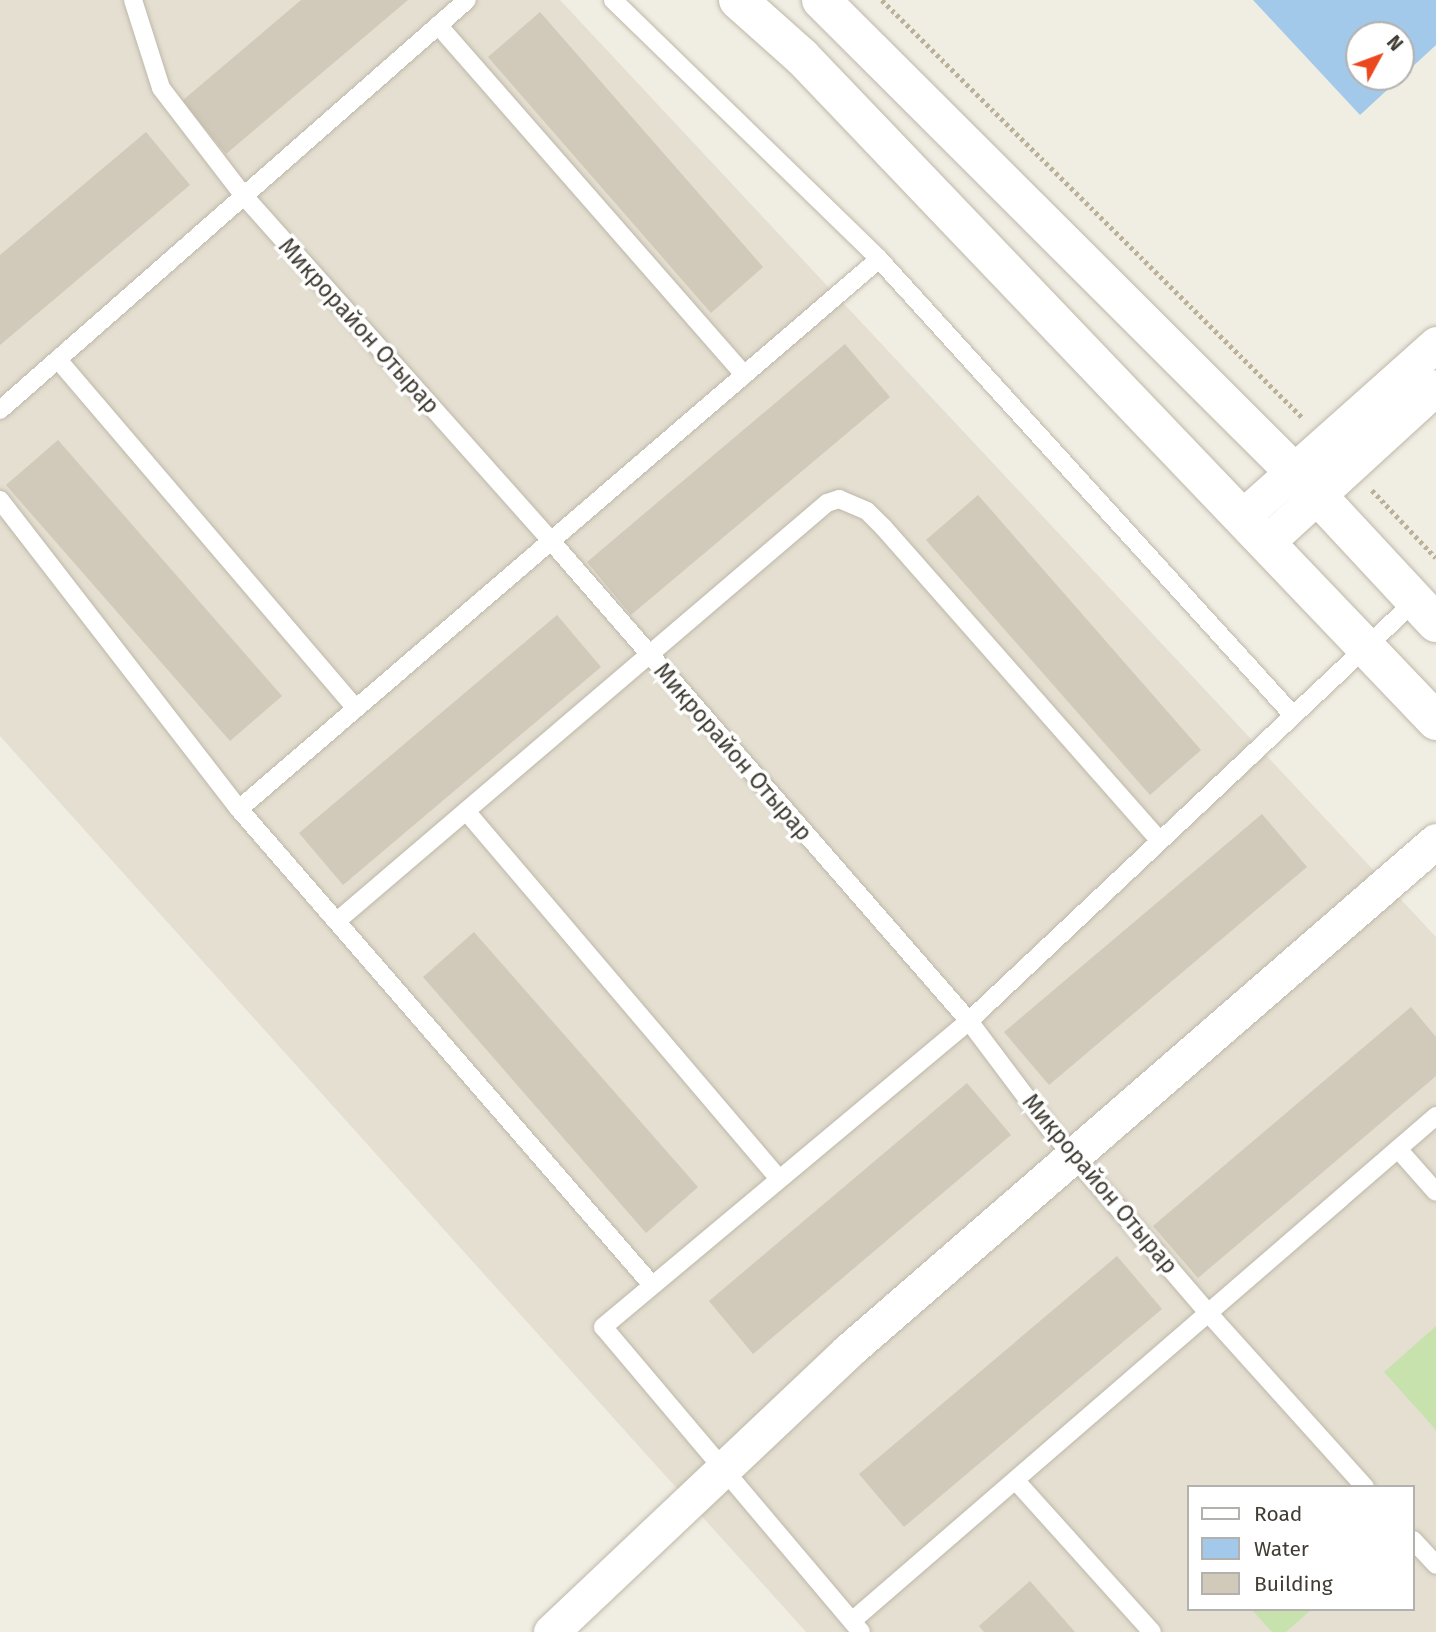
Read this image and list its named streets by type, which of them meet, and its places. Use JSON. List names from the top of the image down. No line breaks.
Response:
{"streets":{"lane":["Микрорайон Отырар"]},"legend":["Road","Water","Building"],"north":"top right"}
